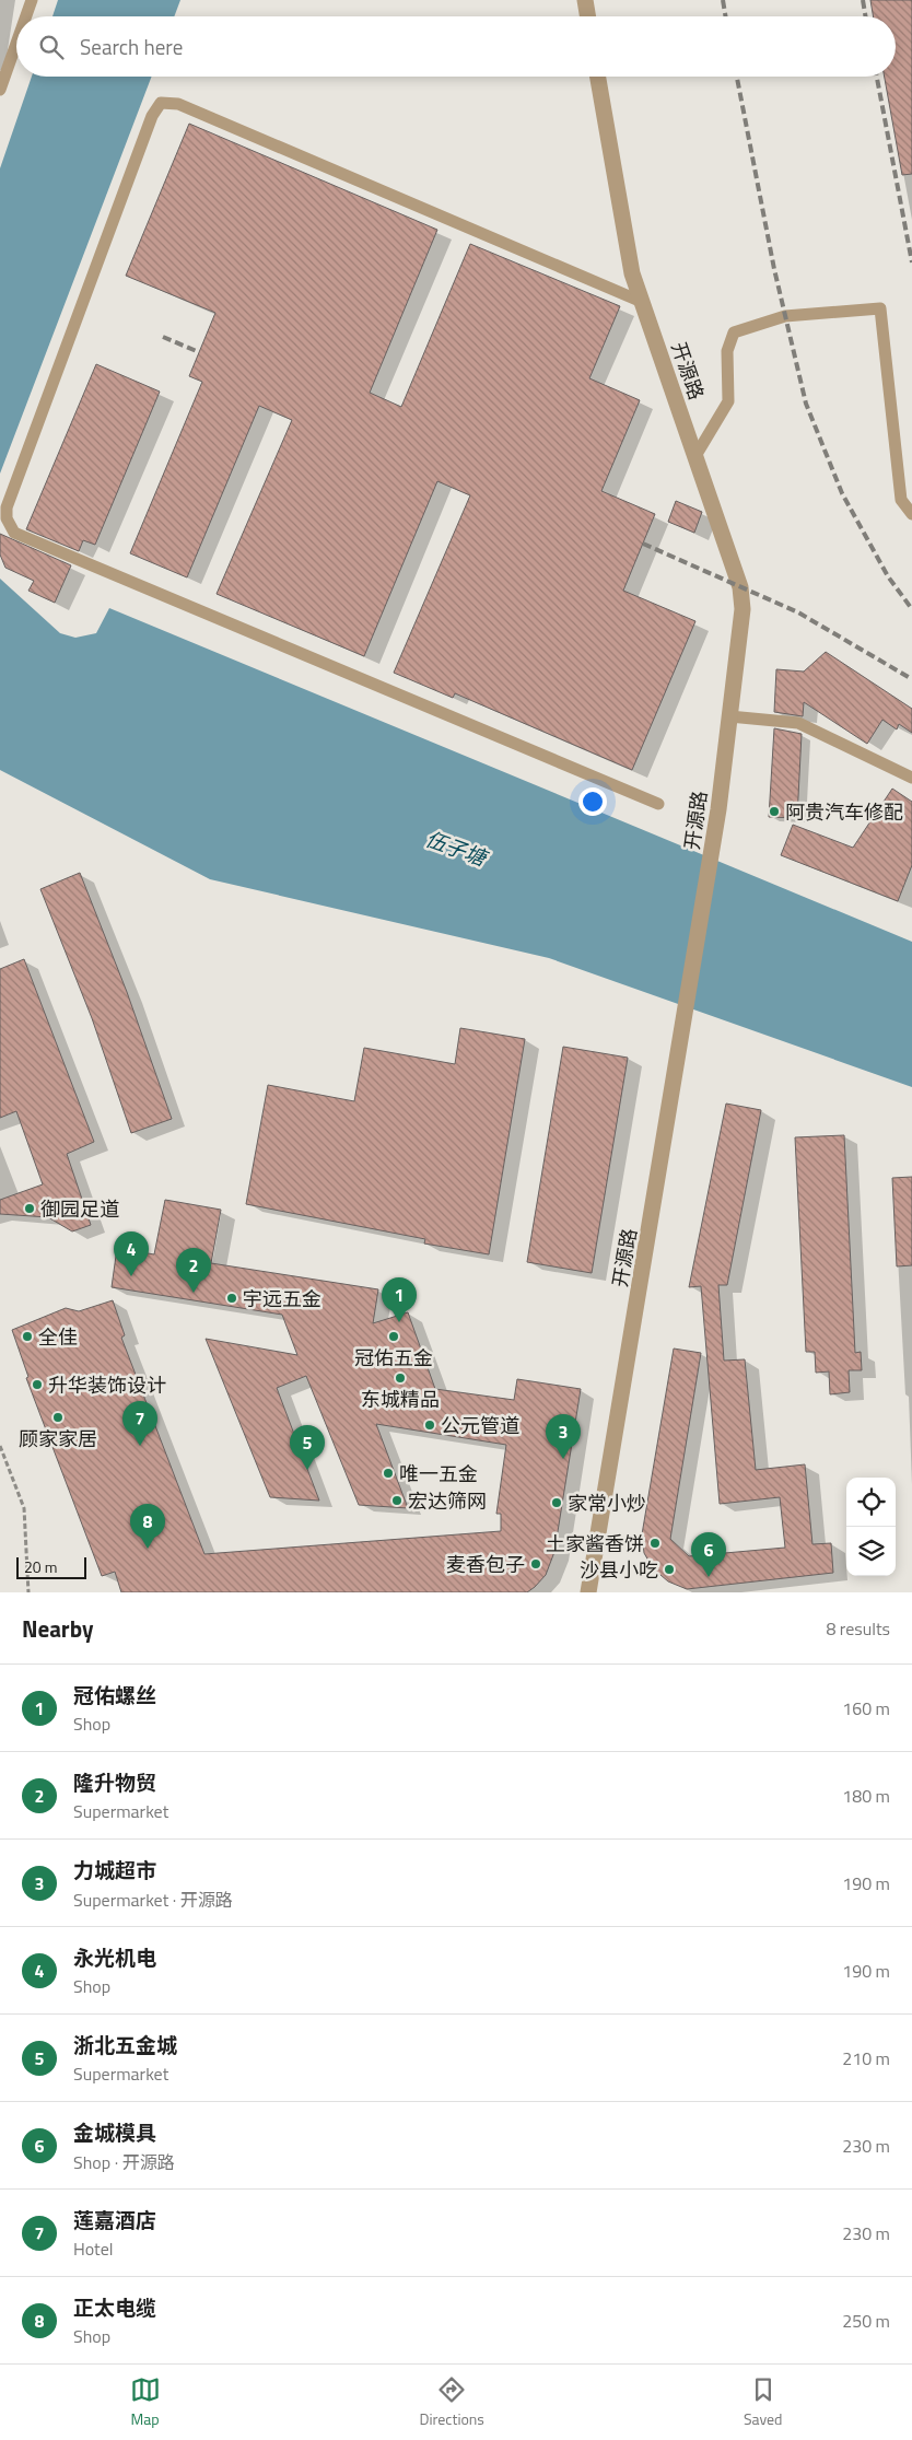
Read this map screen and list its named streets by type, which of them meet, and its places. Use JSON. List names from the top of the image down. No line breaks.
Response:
{"streets":{"street":["开源路"]},"water":["伍子塘"],"places":["阿贵汽车修配","御园足道","宇远五金","全佳","冠佑五金","东城精品","升华装饰设计","顾家家居","公元管道","唯一五金","宏达筛网","家常小炒","土家酱香饼","麦香包子","沙县小吃"],"scale_bar":"20 m","page":{"search":"Search here","pins":["4","2","1","7","3","5","8","6"],"scale":"20 m","heading":["Nearby","8 results"],"list":[{"mark":"1","name":"冠佑螺丝","note":"Shop","value":"160 m"},{"mark":"2","name":"隆升物贸","note":"Supermarket","value":"180 m"},{"mark":"3","name":"力城超市","note":"Supermarket · 开源路","value":"190 m"},{"mark":"4","name":"永光机电","note":"Shop","value":"190 m"},{"mark":"5","name":"浙北五金城","note":"Supermarket","value":"210 m"},{"mark":"6","name":"金城模具","note":"Shop · 开源路","value":"230 m"},{"mark":"7","name":"莲嘉酒店","note":"Hotel","value":"230 m"},{"mark":"8","name":"正太电缆","note":"Shop","value":"250 m"}],"nav":["Map","Directions","Saved"]}}
